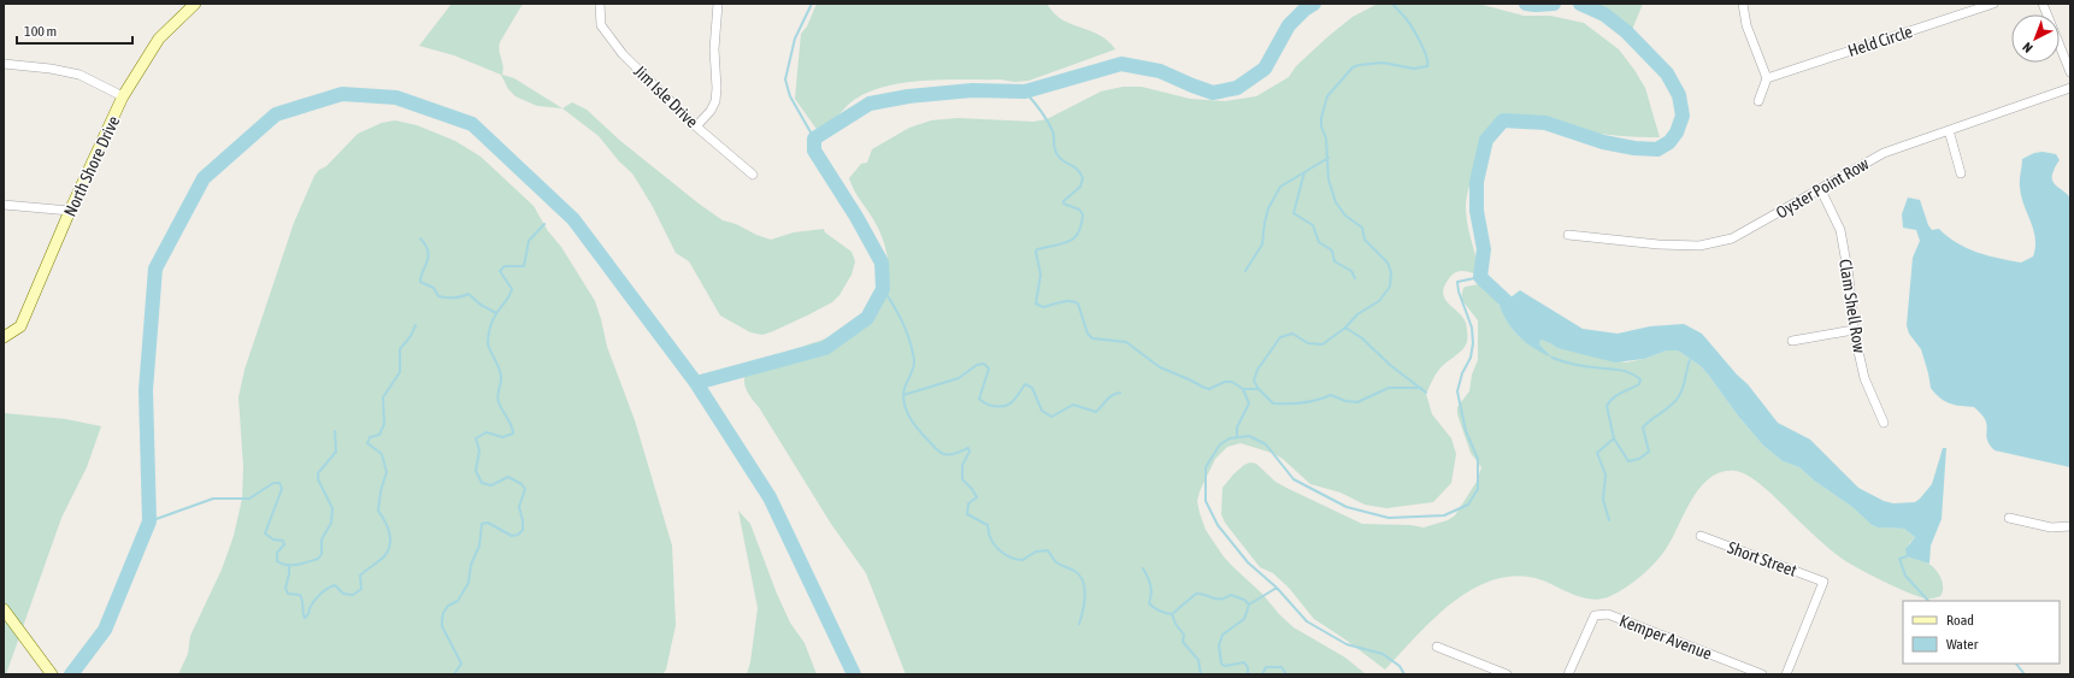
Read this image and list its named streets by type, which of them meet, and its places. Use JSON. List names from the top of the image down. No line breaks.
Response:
{"streets":{"street":["Held Circle","Jim Isle Drive","North Shore Drive","Oyster Point Row","Clam Shell Row","Short Street","Kemper Avenue"]},"crossings":[["Oyster Point Row","Clam Shell Row"]],"legend":["Road","Water"],"scale_bar":"100 m","north":"bottom left"}
